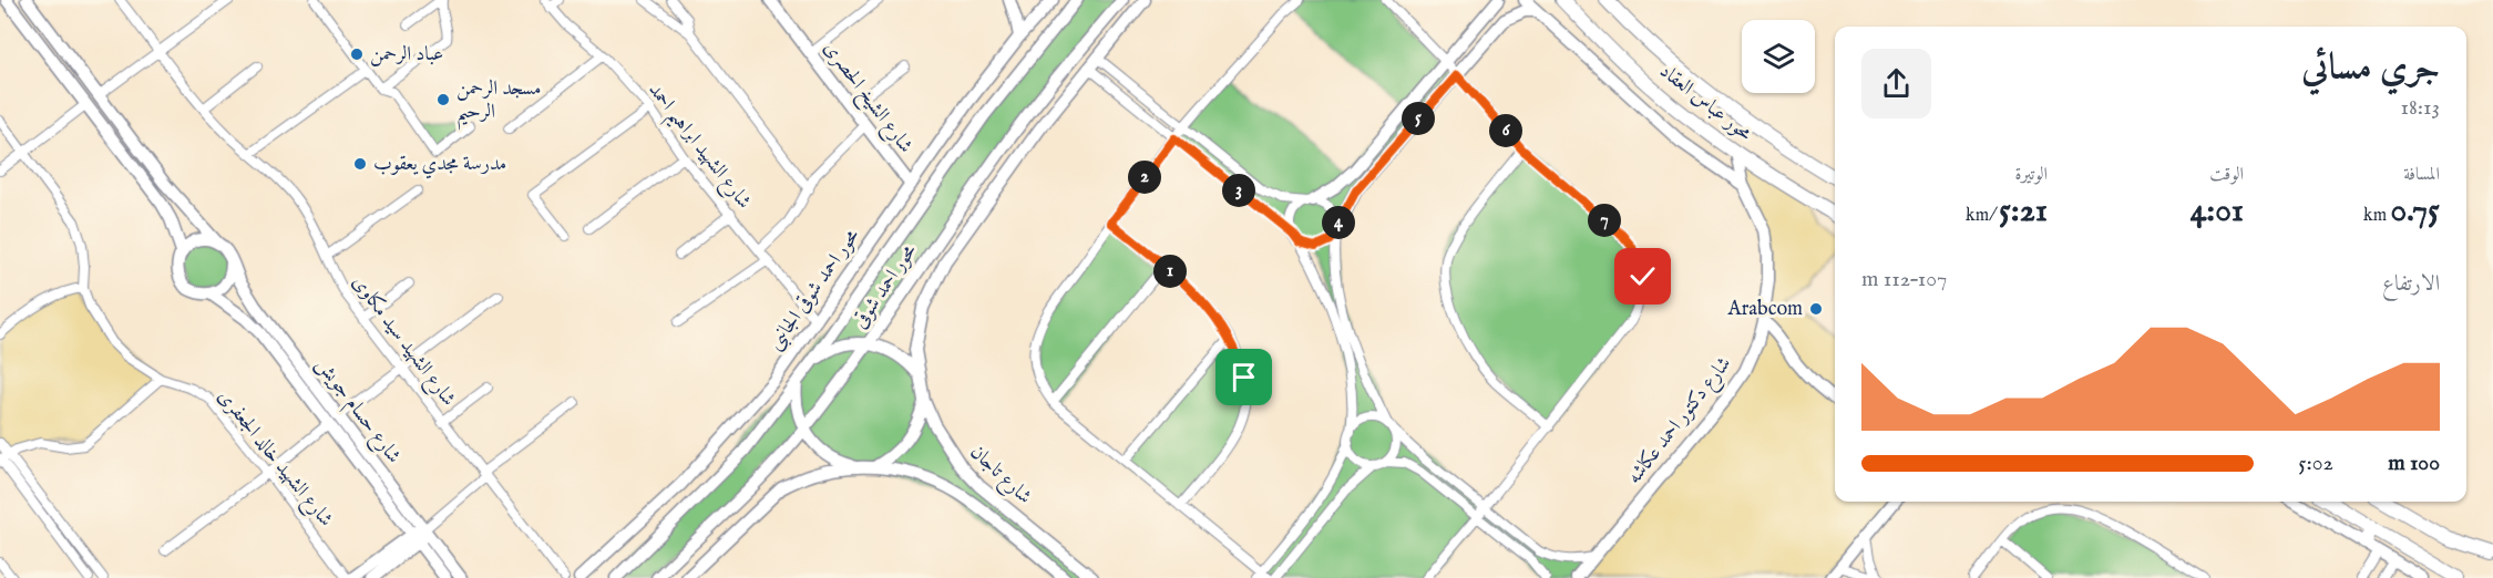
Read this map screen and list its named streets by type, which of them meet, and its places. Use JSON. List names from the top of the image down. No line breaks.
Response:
{"streets":{"main road":["محور عباس العقاد"],"street":["شارع الشيخ الحصرى","شارع الشهيد ابراهيم احمد","محور احمد شوقى","محور احمد شوقى الجانبى","شارع الشهيد سيد مكاوى","شارع حسام جويش","شارع دكتور احمد عكاشه","شارع الشهيد خالد الجعفرى","شارع تاجان"]},"crossings":[["شارع الشيخ الحصرى","محور احمد شوقى الجانبى"],["محور عباس العقاد","شارع دكتور احمد عكاشه"],["شارع الشهيد ابراهيم احمد","محور احمد شوقى الجانبى"],["محور احمد شوقى","شارع تاجان"]],"places":["عباد الرحمن","مسجد الرحمن الرحيم","مدرسة مجدي يعقوب","Arabcom"],"page":{"heading":["جري مسائي","18:13"],"pins":["5","6","2","3","7","4","1"],"stats":[["المسافة","0.75 km"],["الوقت","4:01"],["الوتيرة","5:21 /km"]],"chart":["الارتفاع","107–112 m"],"list":[{"name":"100 m","note":"5:02"}]}}
